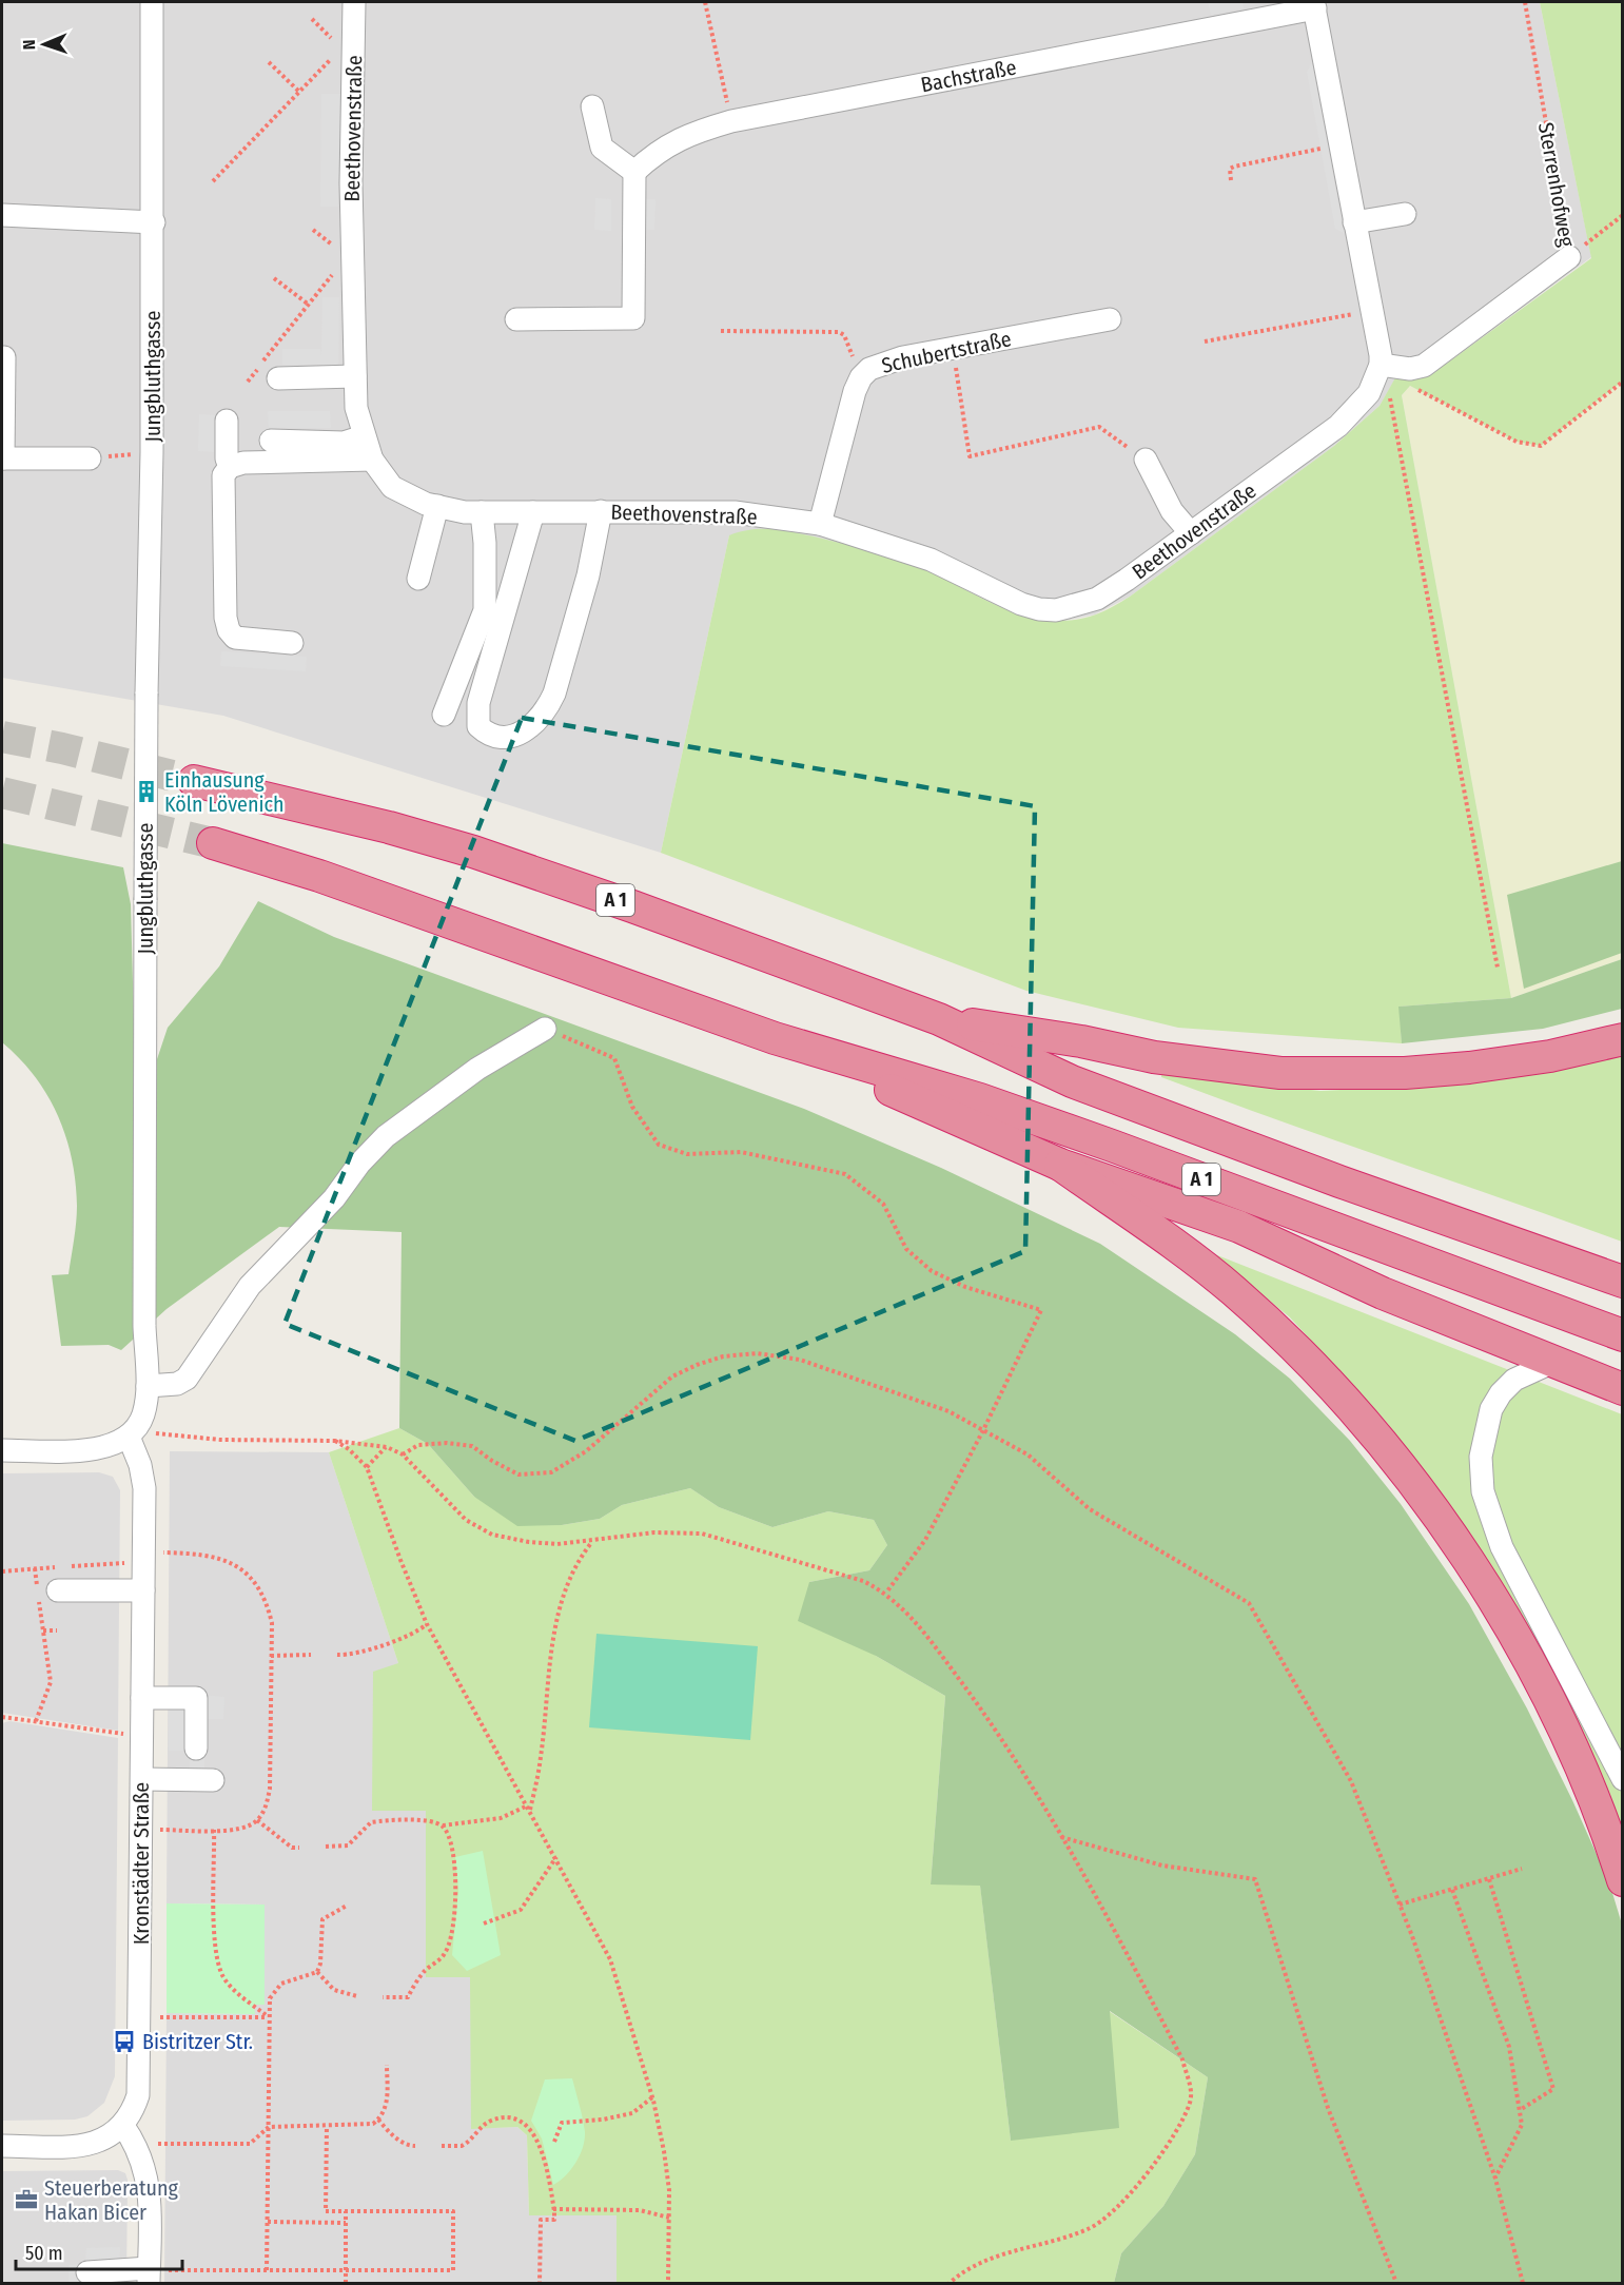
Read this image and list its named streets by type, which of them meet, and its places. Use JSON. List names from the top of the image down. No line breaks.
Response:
{"streets":{"highway":["A 1"],"street":["Bachstraße","Beethovenstraße","Sterrenhofweg","Schubertstraße","Jungbluthgasse","Kronstädter Straße"]},"crossings":[["Beethovenstraße","Sterrenhofweg"],["Beethovenstraße","Schubertstraße"],["Jungbluthgasse","Kronstädter Straße"]],"places":{"building":["Einhausung Köln Lövenich"],"bus stop":["Bistritzer Str."],"office":["Steuerberatung Hakan Bicer"]},"scale_bar":"50 m","north":"left"}
